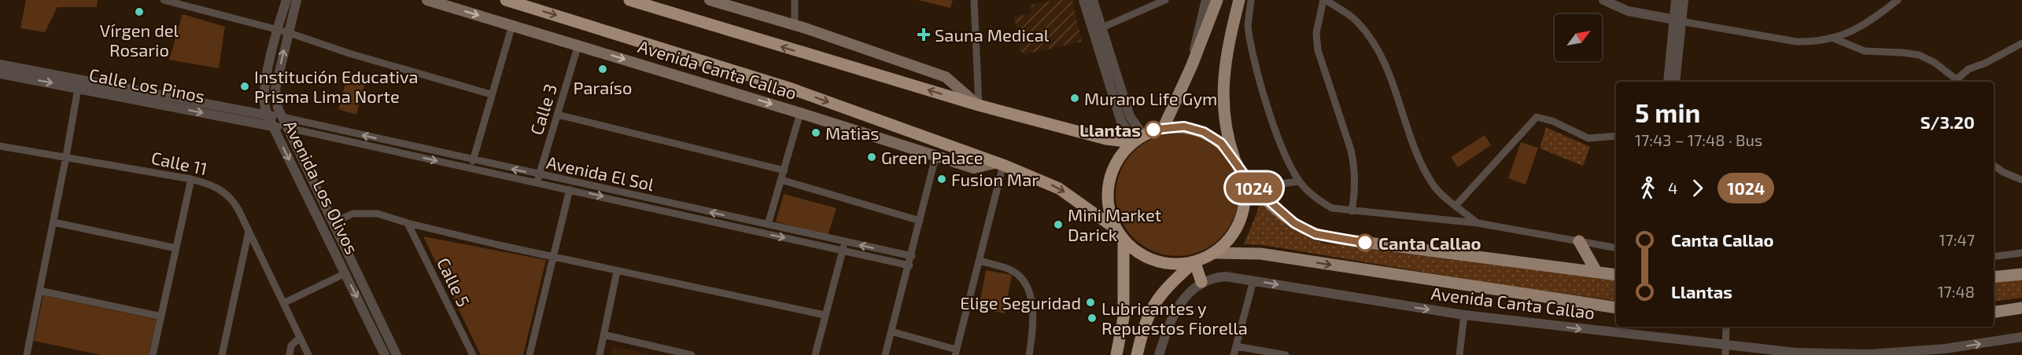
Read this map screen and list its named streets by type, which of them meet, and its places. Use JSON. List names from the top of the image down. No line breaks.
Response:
{"streets":{"highway":["Avenida Canta Callao"],"street":["Calle Los Pinos","Calle 3","Calle 11","Avenida El Sol","Avenida Los Olivos","Calle 5"]},"crossings":[["Avenida Canta Callao","Calle 3"],["Calle Los Pinos","Avenida El Sol"],["Calle Los Pinos","Avenida Los Olivos"],["Calle 3","Avenida El Sol"],["Avenida El Sol","Avenida Los Olivos"]],"places":{"other":["Vírgen del Rosario","Paraíso","Institución Educativa Prisma Lima Norte","Murano Life Gym","Llantas","Matias","Green Palace","Fusion Mar","Mini Market Darick","Canta Callao","Elige Seguridad","Lubricantes y Repuestos Fiorella"],"health":["Sauna Medical"]},"lines":["bus line 1024"],"north":"top right","page":{"on_map":"1024","heading":["5 min","17:43 – 17:48 · Bus","S/3.20"],"legs":["4","1024"],"list":[{"name":"Canta Callao","value":"17:47"},{"name":"Llantas","value":"17:48"}]}}
